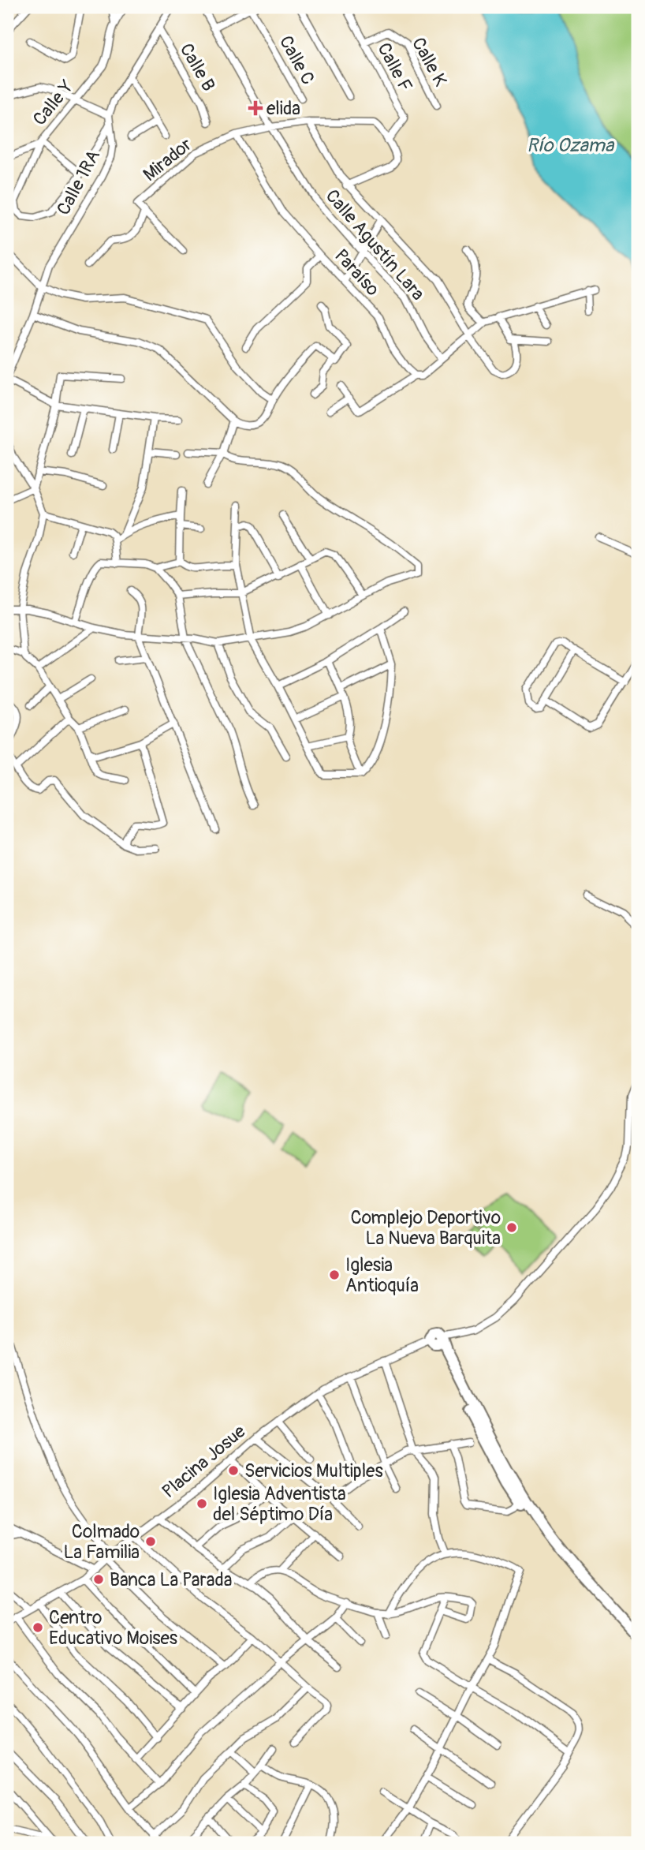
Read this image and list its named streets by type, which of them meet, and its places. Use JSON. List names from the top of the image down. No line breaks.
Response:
{"streets":{"street":["Calle C","Calle K","Calle B","Calle F","Calle Y","Mirador","Calle 1RA","Calle Agustín Lara","Paraíso","Placina Josue"]},"crossings":[["Calle K","Calle F"],["Calle F","Mirador"],["Calle Y","Calle 1RA"],["Mirador","Calle Agustín Lara"],["Mirador","Paraíso"]],"water":["Río Ozama"],"places":{"health":["elida"],"other":["Complejo Deportivo La Nueva Barquita","Iglesia Antioquía","Servicios Multiples","Iglesia Adventista del Séptimo Día","Colmado La Familia","Banca La Parada","Centro Educativo Moises"]}}
